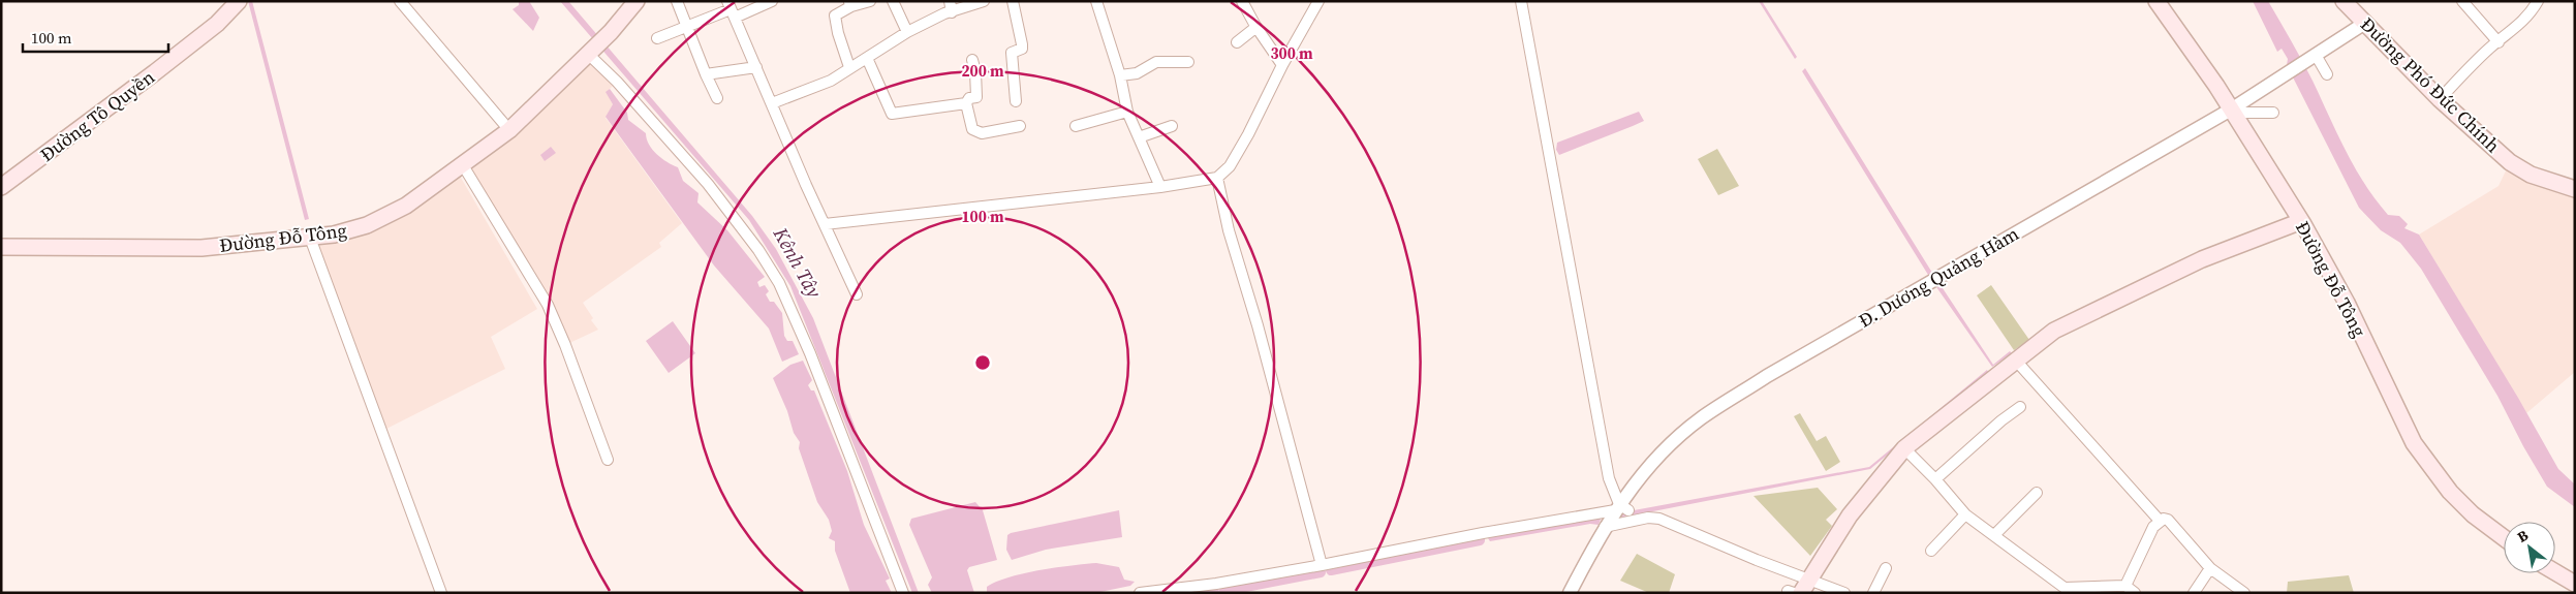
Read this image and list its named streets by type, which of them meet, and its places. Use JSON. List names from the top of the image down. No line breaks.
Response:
{"streets":{"main road":["Đường Phó Đức Chính","Đường Tô Quyền","Đường Đỗ Tông"],"street":["Đ. Dương Quảng Hàm"]},"crossings":[["Đường Phó Đức Chính","Đ. Dương Quảng Hàm"],["Đường Đỗ Tông","Đ. Dương Quảng Hàm"]],"water":["Kênh Tây"],"scale_bar":"100 m","north":"top left","rings":["300 m","200 m","100 m"]}
